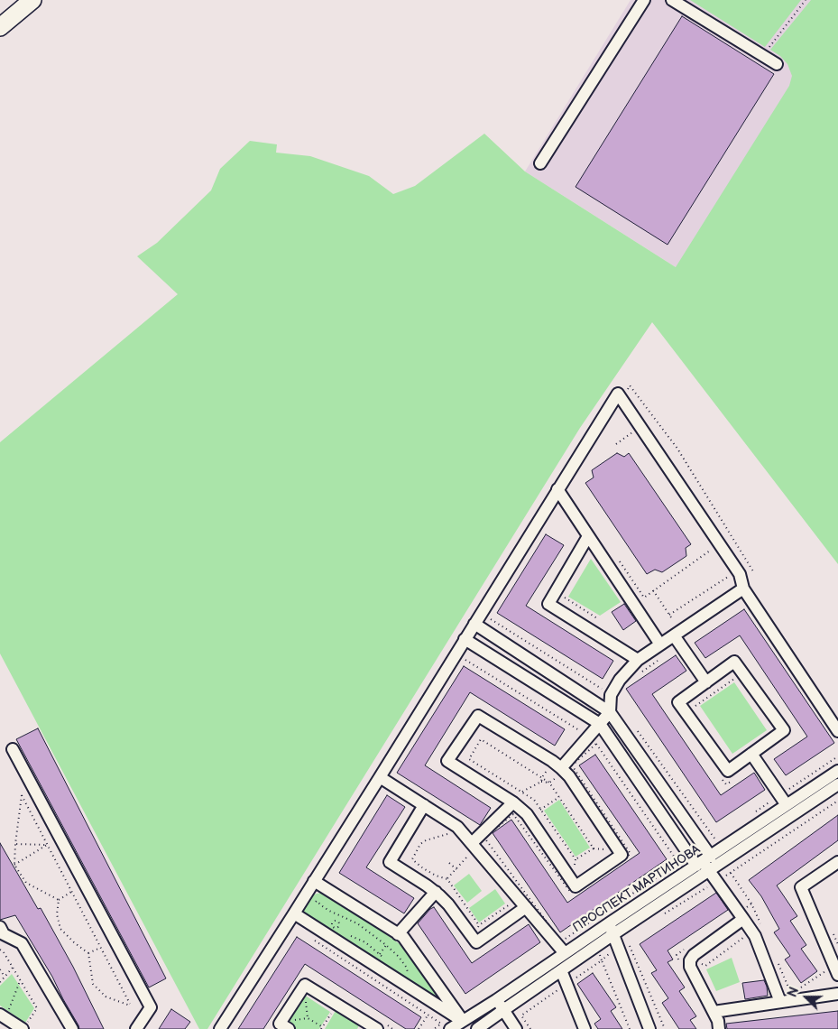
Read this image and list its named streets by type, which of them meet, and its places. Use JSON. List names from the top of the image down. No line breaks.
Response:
{"streets":{"street":["ПРОСПЕКТ МАРТИНОВА"]},"north":"left"}
